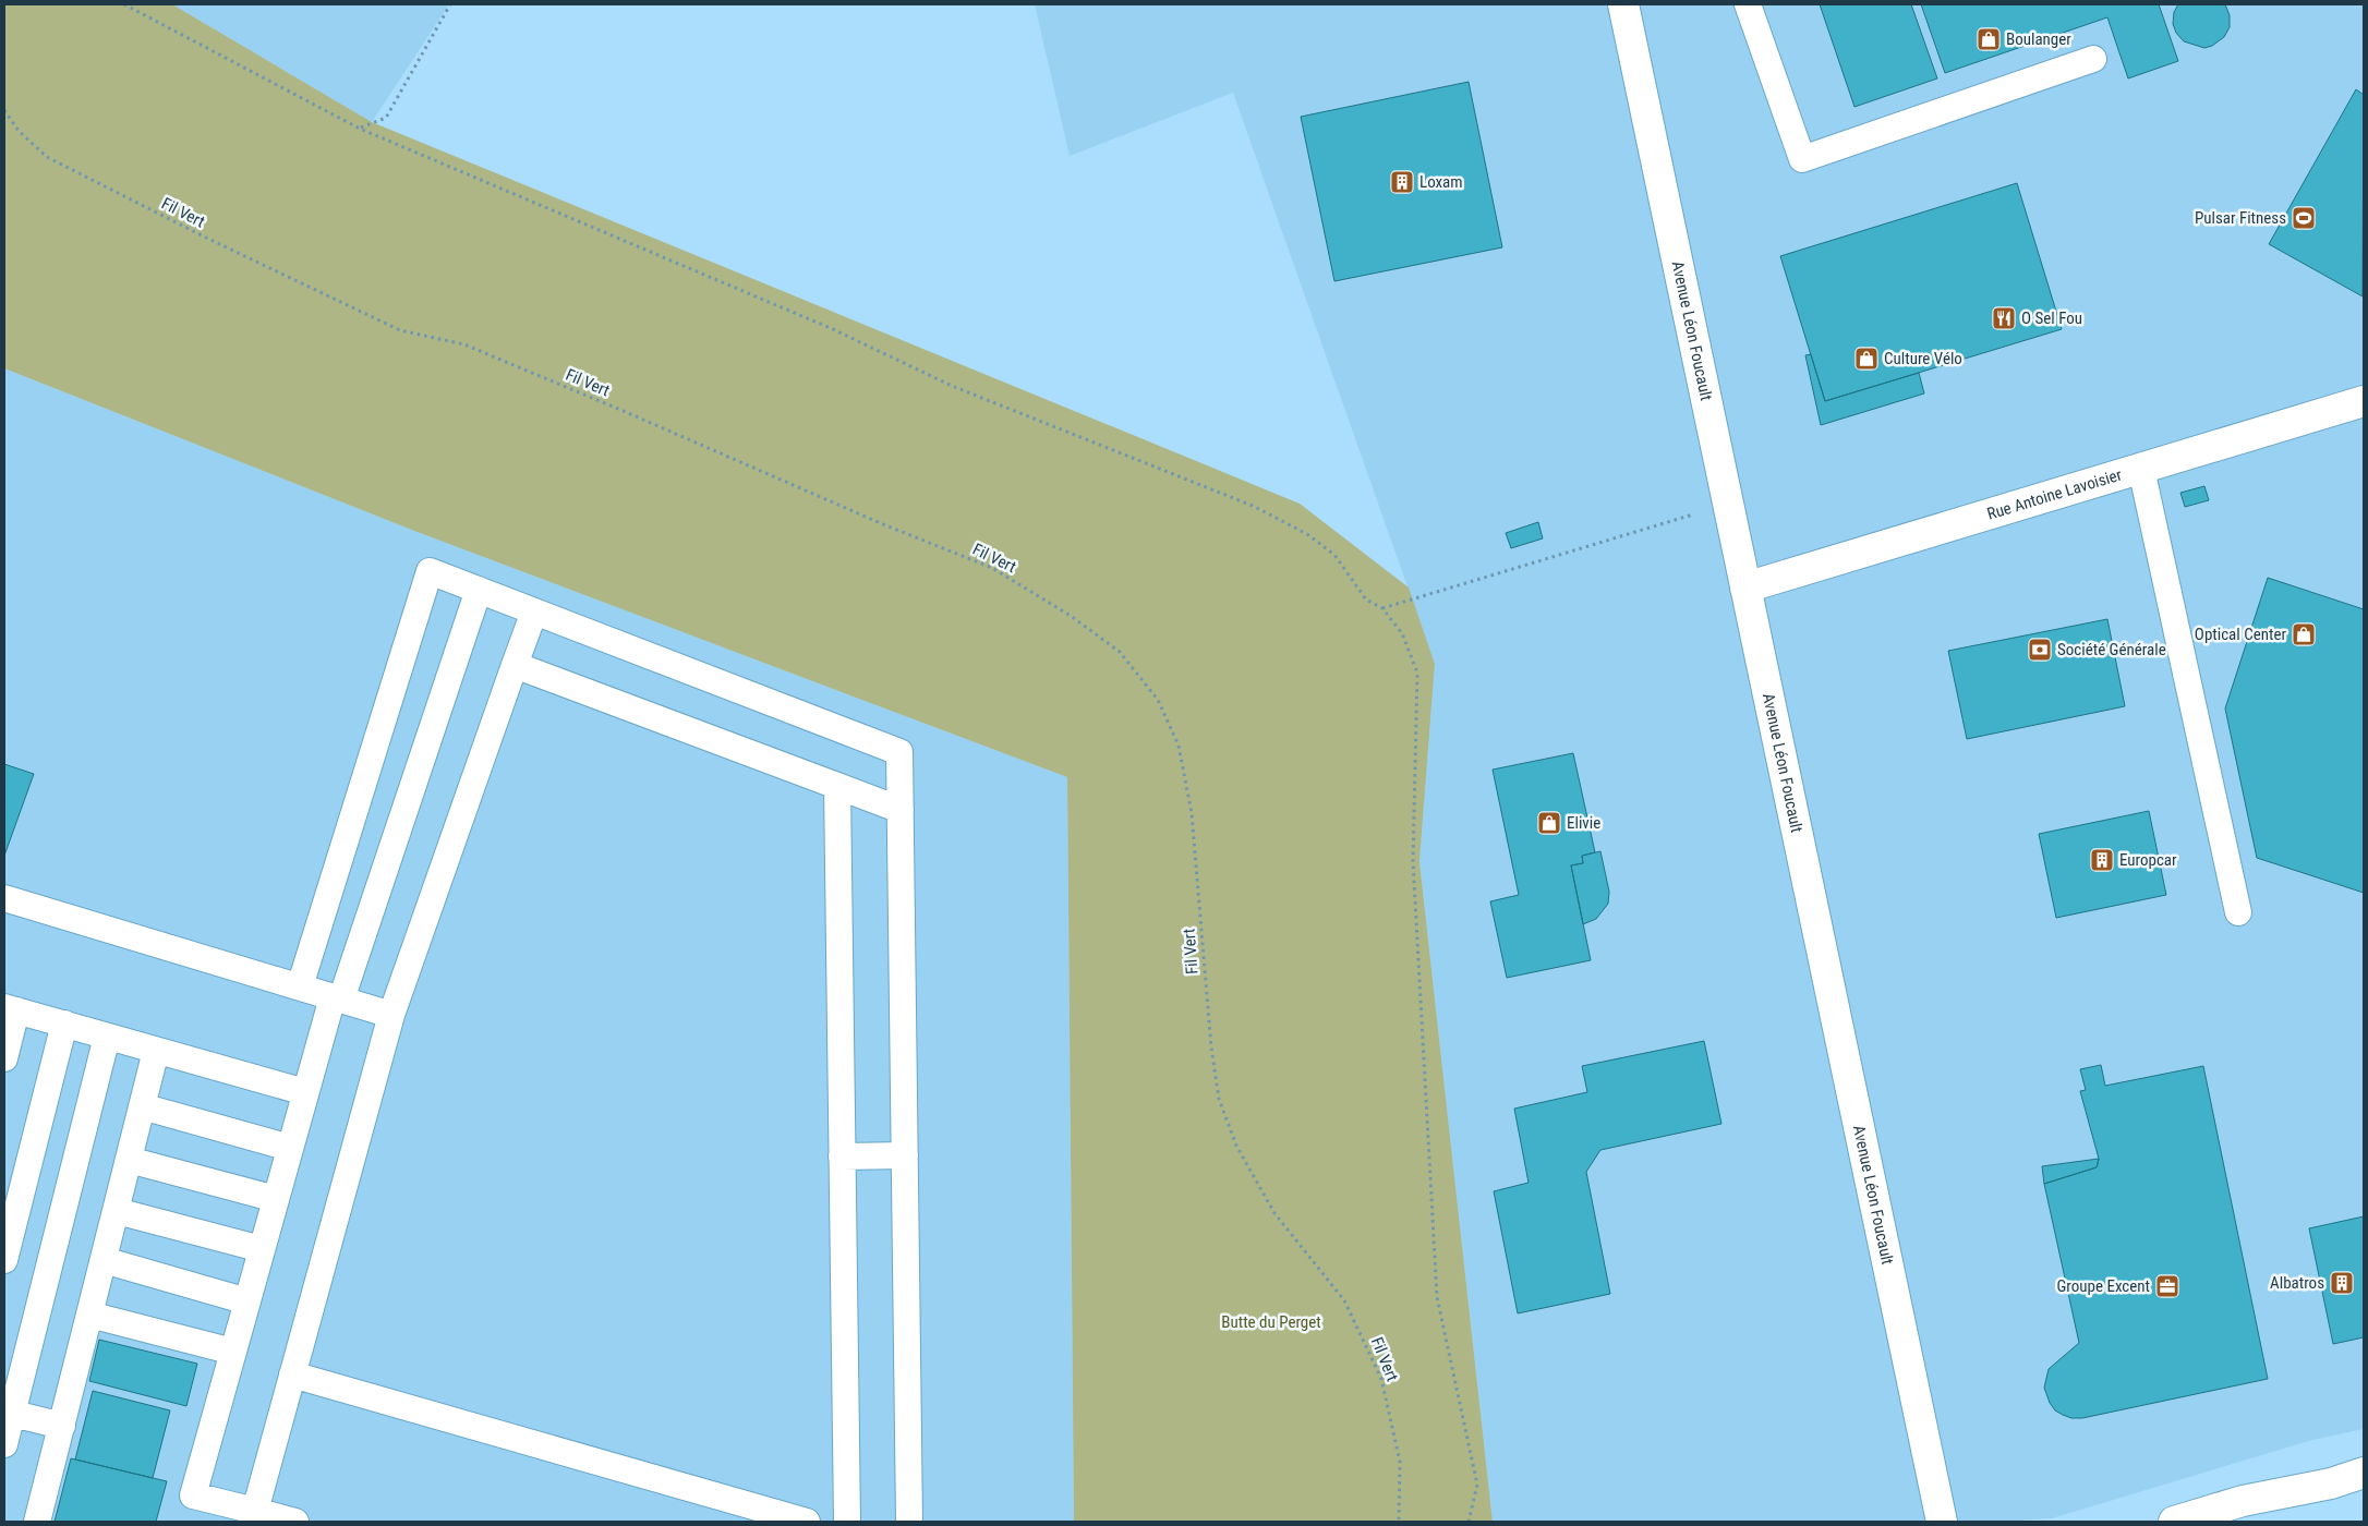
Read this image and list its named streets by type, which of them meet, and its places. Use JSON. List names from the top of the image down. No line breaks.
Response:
{"streets":{"street":["Avenue Léon Foucault","Rue Antoine Lavoisier"],"path":["Fil Vert"]},"crossings":[["Avenue Léon Foucault","Rue Antoine Lavoisier"]],"parks":["Butte du Perget"],"places":{"shop":["Boulanger","Culture Vélo","Optical Center","Elivie"],"building":["Loxam","Europcar","Albatros"],"sports":["Pulsar Fitness"],"restaurant":["O Sel Fou"],"bank":["Société Générale"],"office":["Groupe Excent"]}}
